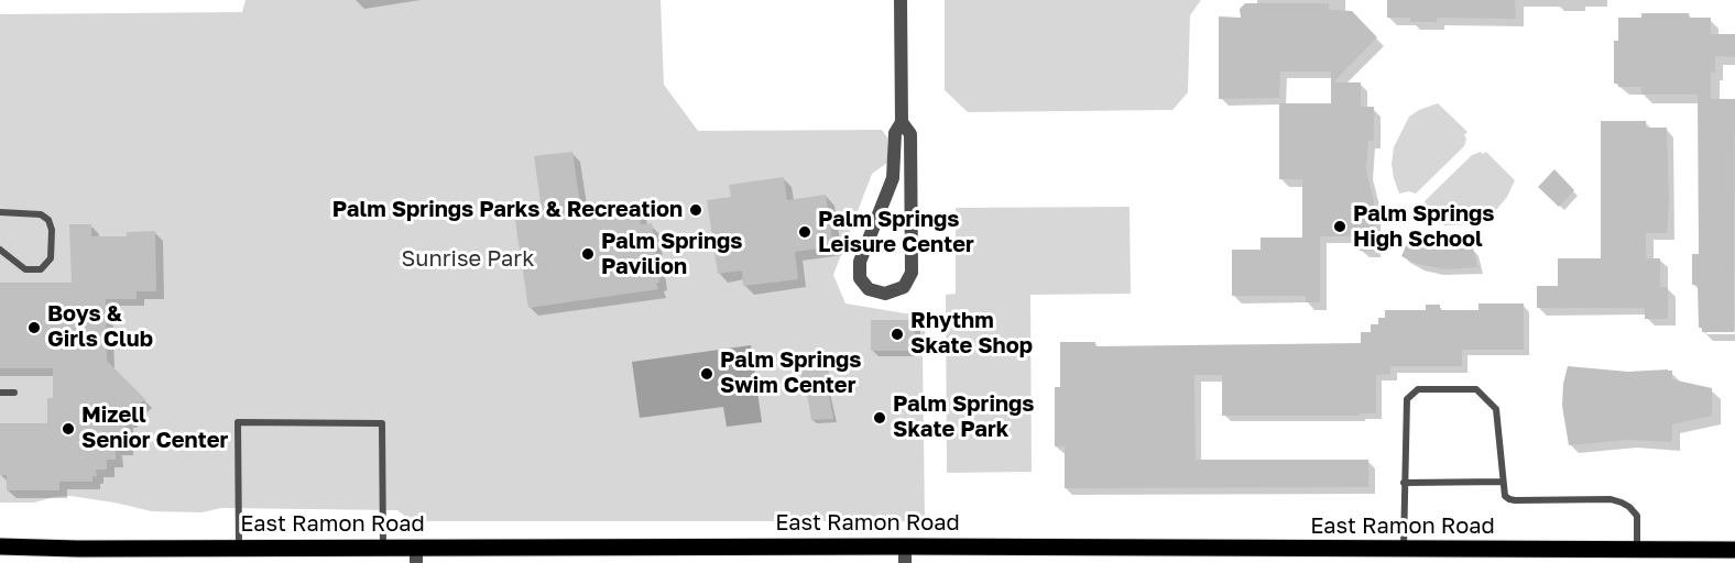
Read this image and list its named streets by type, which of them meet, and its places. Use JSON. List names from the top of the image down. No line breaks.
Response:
{"streets":{"main road":["East Ramon Road"]},"parks":["Sunrise Park"],"places":["Palm Springs Parks & Recreation","Palm Springs High School","Palm Springs Leisure Center","Palm Springs Pavilion","Boys & Girls Club","Rhythm Skate Shop","Palm Springs Swim Center","Palm Springs Skate Park","Mizell Senior Center"]}
